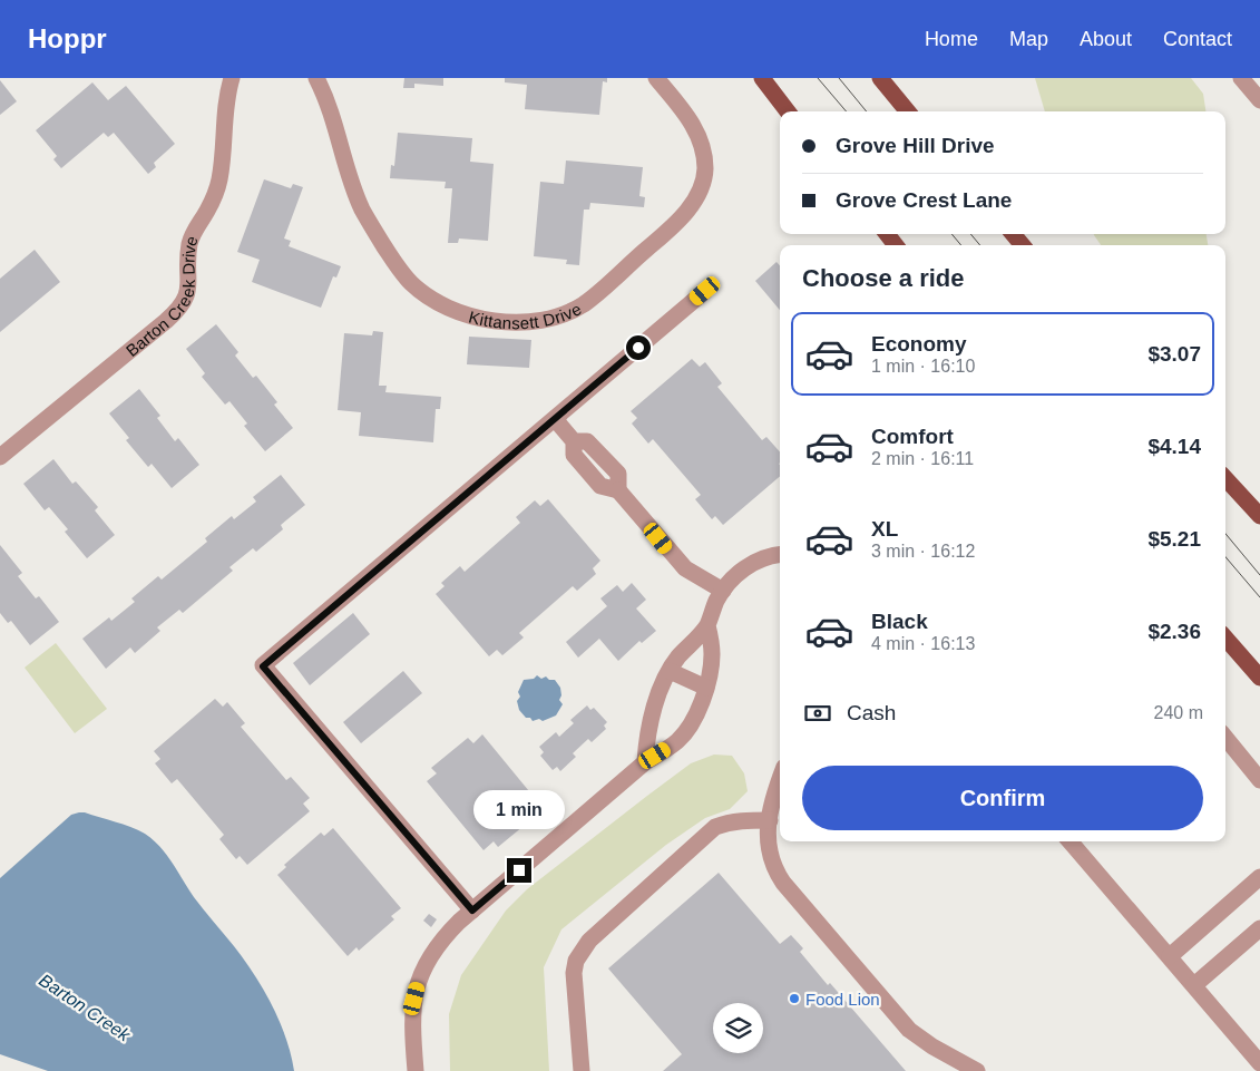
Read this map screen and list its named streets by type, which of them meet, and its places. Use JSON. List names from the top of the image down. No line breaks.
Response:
{"streets":{"street":["Barton Creek Drive","Kittansett Drive"]},"water":["Barton Creek"],"places":["Food Lion"],"page":{"header":"Hoppr","nav":["Home","Map","About","Contact"],"banner":["Grove Hill Drive","Grove Crest Lane"],"heading":"Choose a ride","list":[{"name":"Economy","note":"1 min · 16:10","value":"$3.07"},{"name":"Comfort","note":"2 min · 16:11","value":"$4.14"},{"name":"XL","note":"3 min · 16:12","value":"$5.21"},{"name":"Black","note":"4 min · 16:13","value":"$2.36"}],"pay":["Cash","240 m"],"buttons":"Confirm","bubble":"1 min"}}
